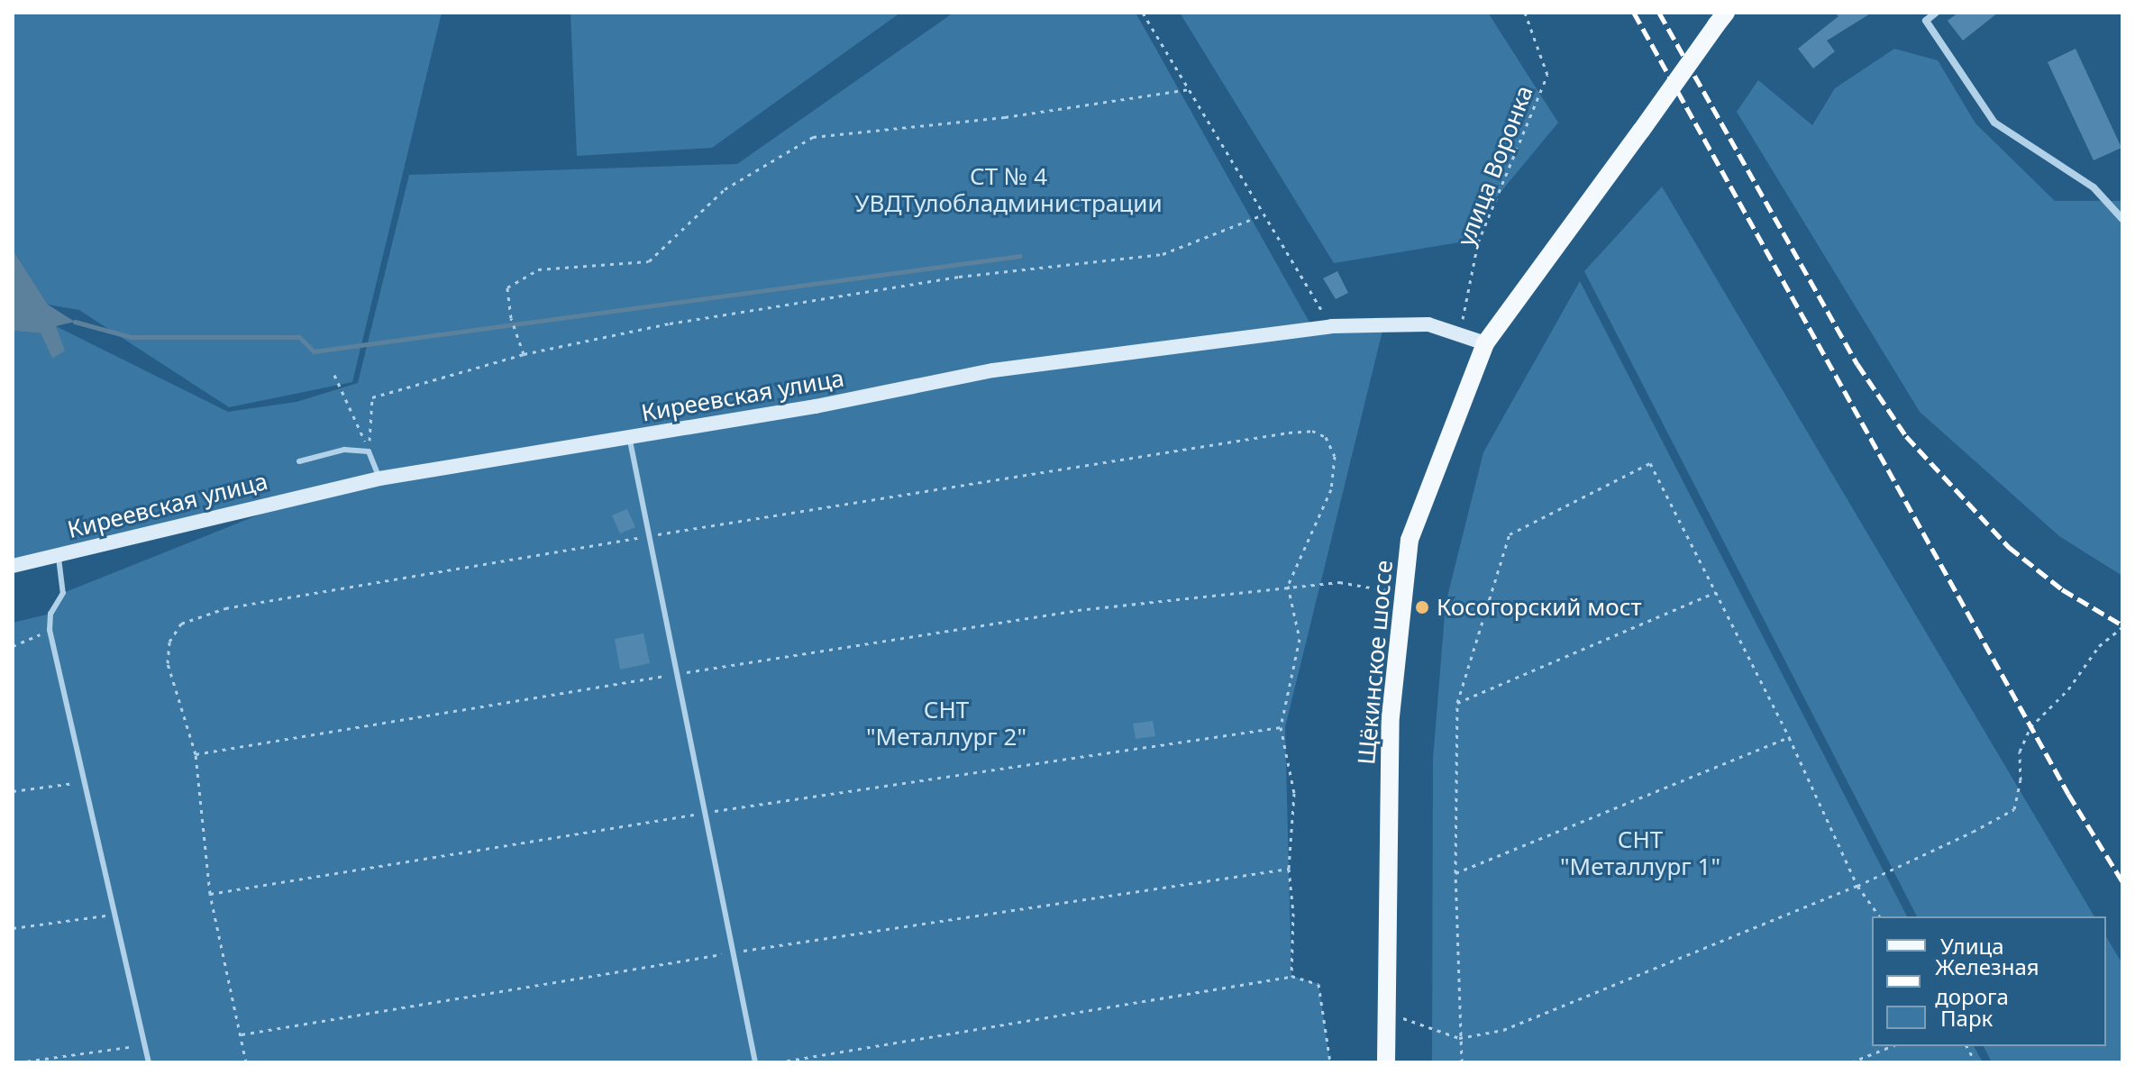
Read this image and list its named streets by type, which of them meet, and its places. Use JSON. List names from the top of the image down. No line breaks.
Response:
{"streets":{"main road":["Щёкинское шоссе"],"street":["Киреевская улица"],"path":["улица Воронка"]},"crossings":[["улица Воронка","Киреевская улица"],["Киреевская улица","Щёкинское шоссе"]],"parks":["СТ № 4 УВДТулобладминистрации","СНТ \"Металлург 2\"","СНТ \"Металлург 1\""],"places":["Косогорский мост"],"legend":["Улица","Железная дорога","Парк"]}
